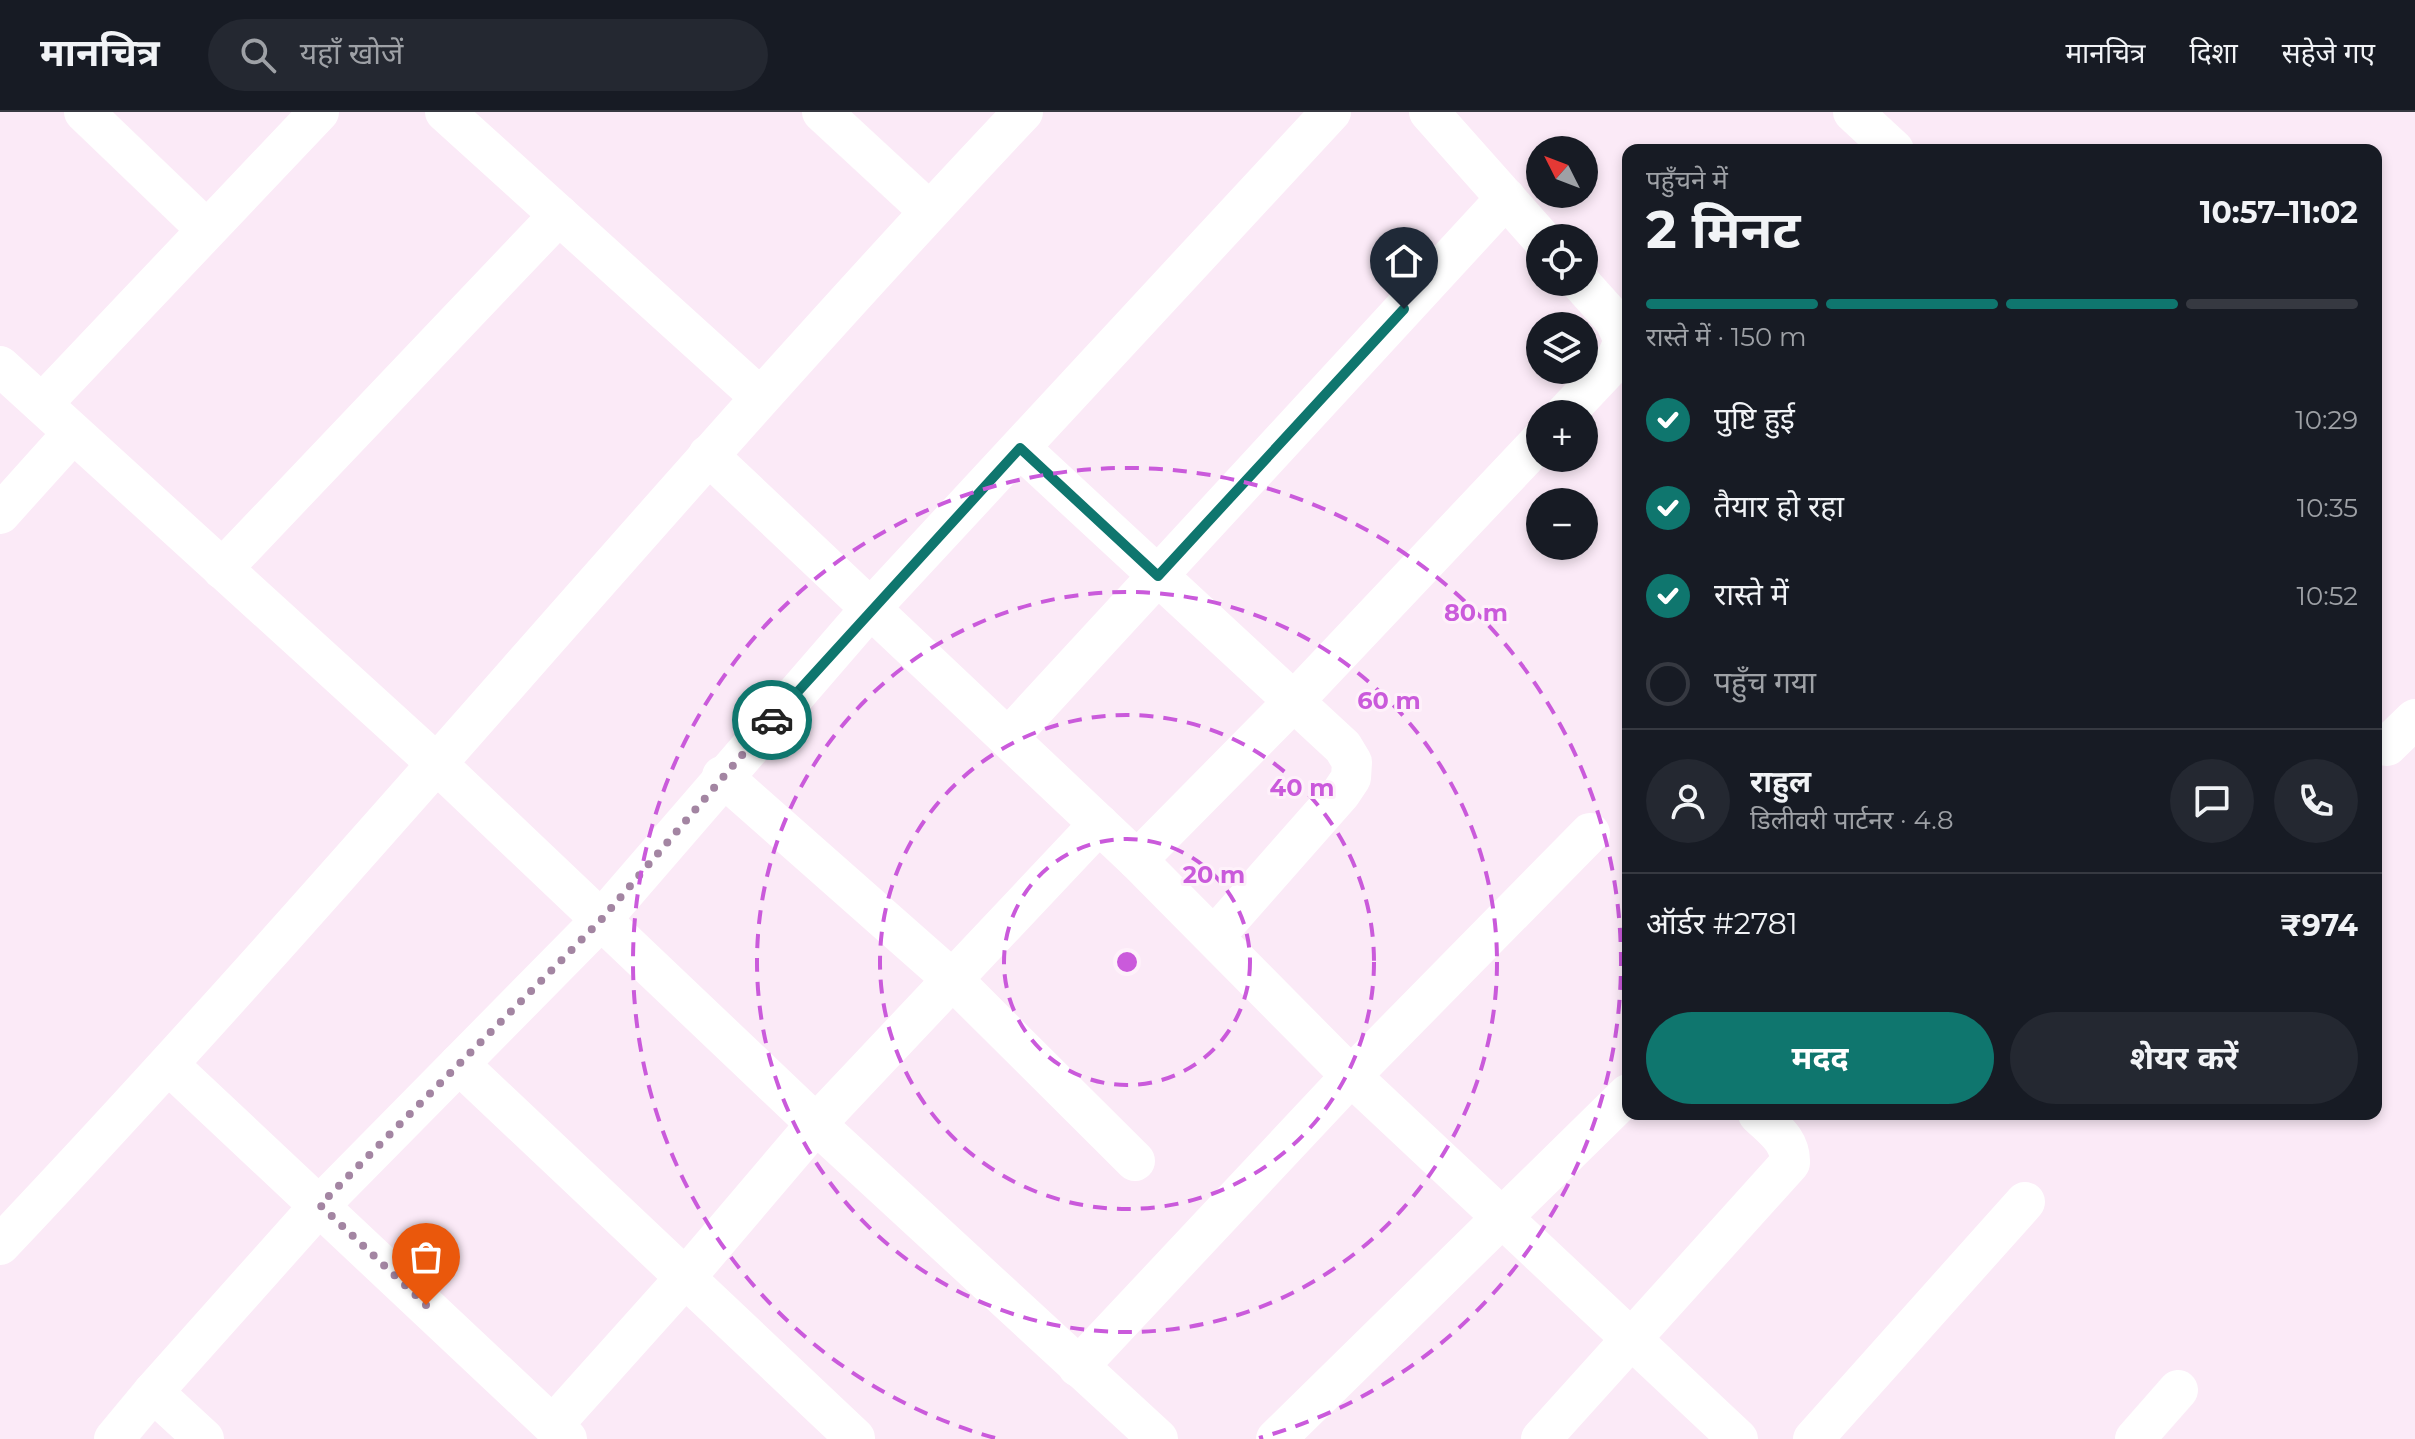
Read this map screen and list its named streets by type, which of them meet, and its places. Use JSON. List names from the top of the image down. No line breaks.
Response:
{"north":"top left","page":{"header":"मानचित्र","search":"यहाँ खोजें","nav":["मानचित्र","दिशा","सहेजे गए"],"map_buttons":["+","−"],"heading":["2 मिनट","पहुँचने में","10:57–11:02"],"panel":["राहुल","डिलीवरी पार्टनर · 4.8","ऑर्डर #2781","₹974"],"bar":"रास्ते में · 150 m","list":[["पुष्टि हुई","10:29"],["तैयार हो रहा","10:35"],["रास्ते में","10:52"],"पहुँच गया"],"buttons":["मदद","शेयर करें"]},"rings":["80 m","60 m","40 m","20 m"]}
